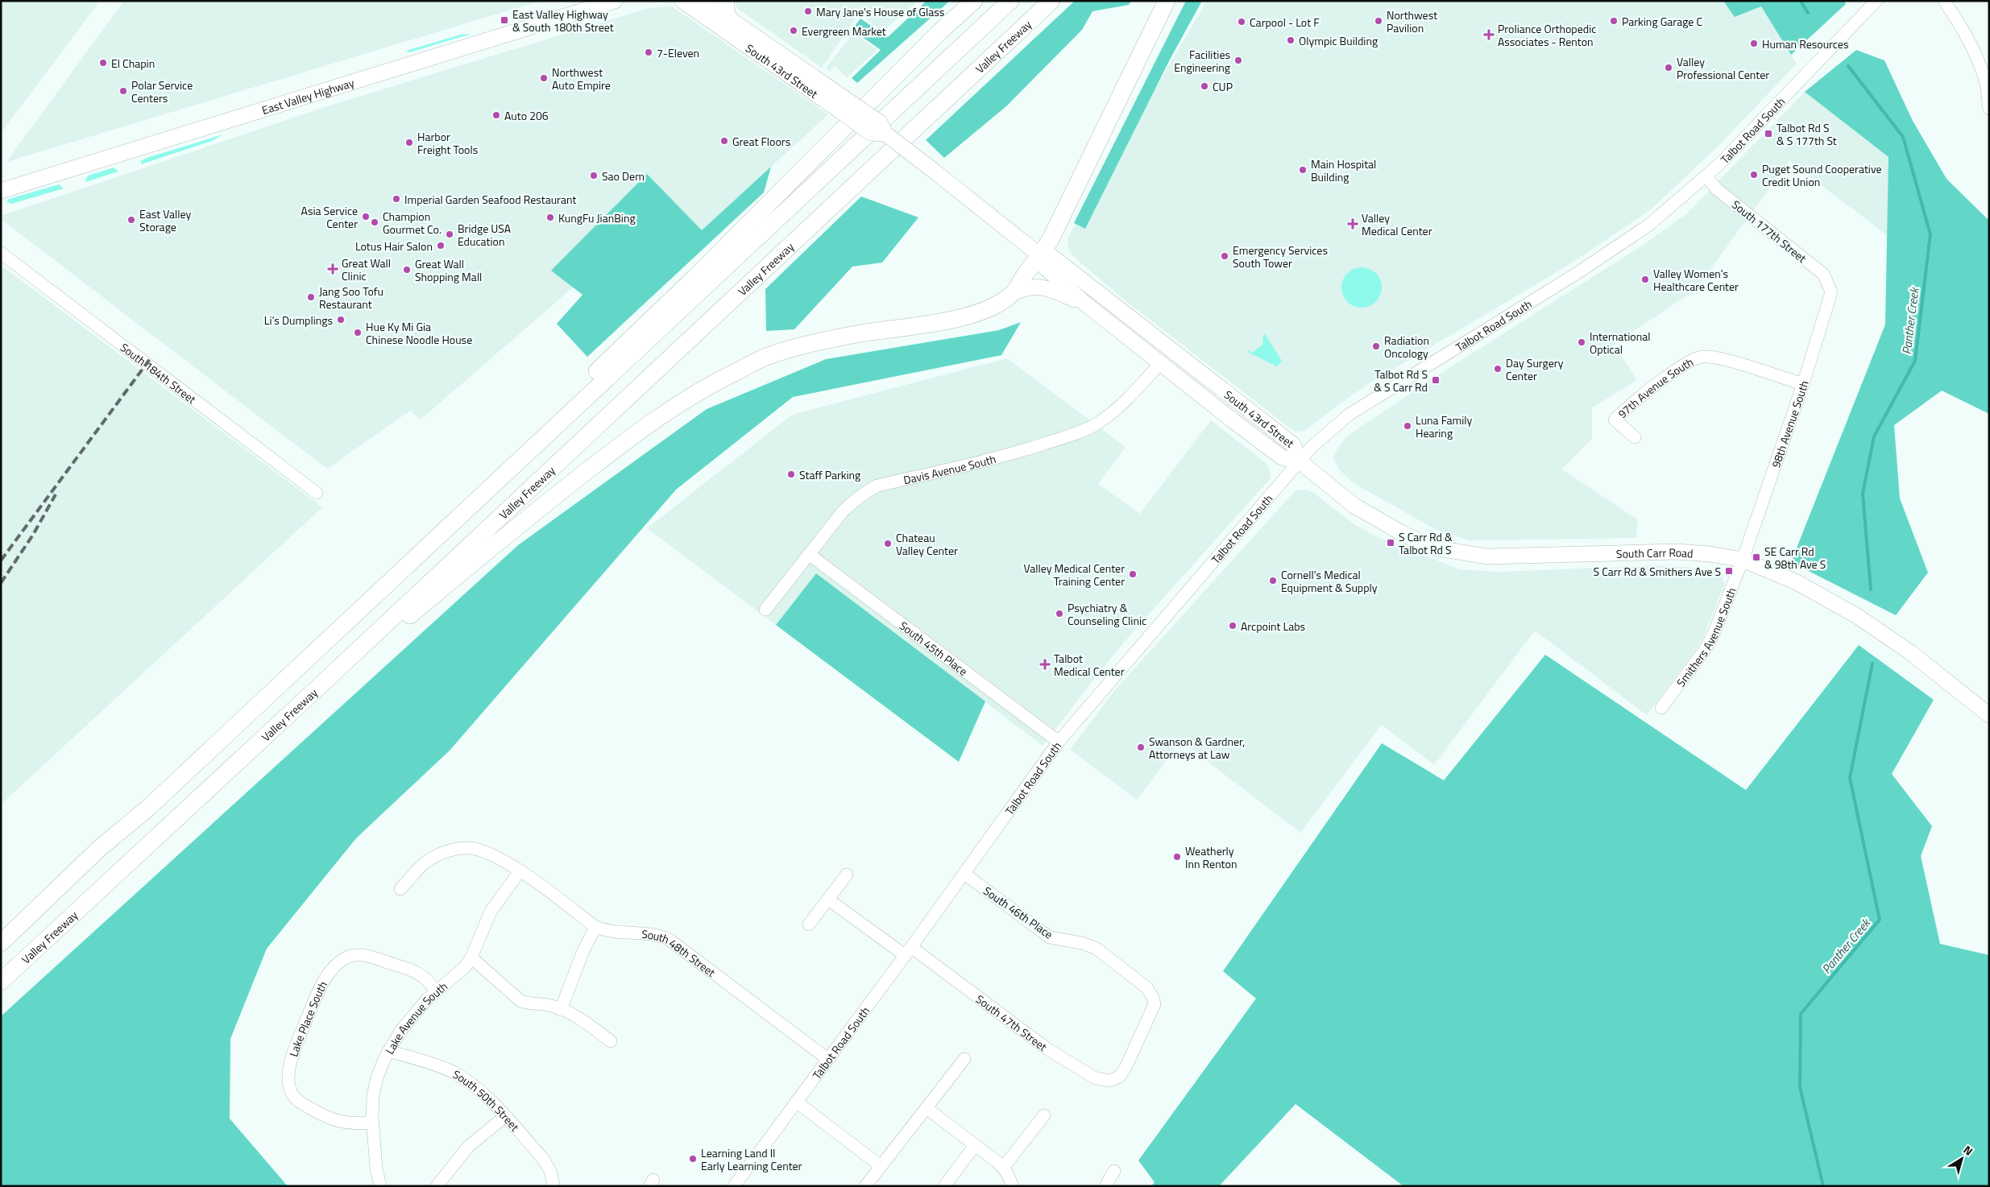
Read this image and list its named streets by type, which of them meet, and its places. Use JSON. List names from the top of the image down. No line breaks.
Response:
{"streets":{"highway":["Valley Freeway"],"main road":["South 43rd Street","East Valley Highway","South Carr Road"],"street":["Talbot Road South","South 177th Street","South 184th Street","97th Avenue South","98th Avenue South","Davis Avenue South","Smithers Avenue South","South 45th Place","South 46th Place","South 48th Street","Lake Avenue South","Lake Place South","South 47th Street","South 50th Street"]},"crossings":[["South 43rd Street","Talbot Road South"],["South 43rd Street","Davis Avenue South"],["South 43rd Street","South Carr Road"],["Talbot Road South","South 177th Street"],["Talbot Road South","South Carr Road"],["Talbot Road South","South 45th Place"],["Talbot Road South","South 46th Place"],["Talbot Road South","South 48th Street"],["Talbot Road South","South 47th Street"],["South 177th Street","98th Avenue South"],["97th Avenue South","98th Avenue South"],["98th Avenue South","South Carr Road"],["98th Avenue South","Smithers Avenue South"],["Davis Avenue South","South 45th Place"],["South Carr Road","Smithers Avenue South"],["South 46th Place","South 47th Street"],["South 48th Street","Lake Avenue South"],["Lake Avenue South","Lake Place South"],["Lake Avenue South","South 50th Street"]],"water":["Panther Creek"],"places":{"other":["Mary Jane's House of Glass","Northwest Pavilion","Parking Garage C","Carpool - Lot F","Evergreen Market","Olympic Building","Human Resources","7-Eleven","Facilities Engineering","El Chapin","Valley Professional Center","Northwest Auto Empire","CUP","Polar Service Centers","Auto 206","Great Floors","Harbor Freight Tools","Main Hospital Building","Puget Sound Cooperative Credit Union","Sao Dem","Imperial Garden Seafood Restaurant","Asia Service Center","KungFu JianBing","East Valley Storage","Champion Gourmet Co.","Bridge USA Education","Lotus Hair Salon","Emergency Services South Tower","Great Wall Shopping Mall","Valley Women's Healthcare Center","Jang Soo Tofu Restaurant","Li’s Dumplings","Hue Ky Mi Gia Chinese Noodle House","International Optical","Radiation Oncology","Day Surgery Center","Luna Family Hearing","Staff Parking","Chateau Valley Center","Valley Medical Center Training Center","Cornell's Medical Equipment & Supply","Psychiatry & Counseling Clinic","Arcpoint Labs","Swanson & Gardner, Attorneys at Law","Weatherly Inn Renton","Learning Land II Early Learning Center"],"transit":["East Valley Highway & South 180th Street","Talbot Rd S & S 177th St","Talbot Rd S & S Carr Rd","S Carr Rd & Talbot Rd S","SE Carr Rd & 98th Ave S","S Carr Rd & Smithers Ave S"],"health":["Proliance Orthopedic Associates - Renton","Valley Medical Center","Great Wall Clinic","Talbot Medical Center"]},"north":"top right"}
